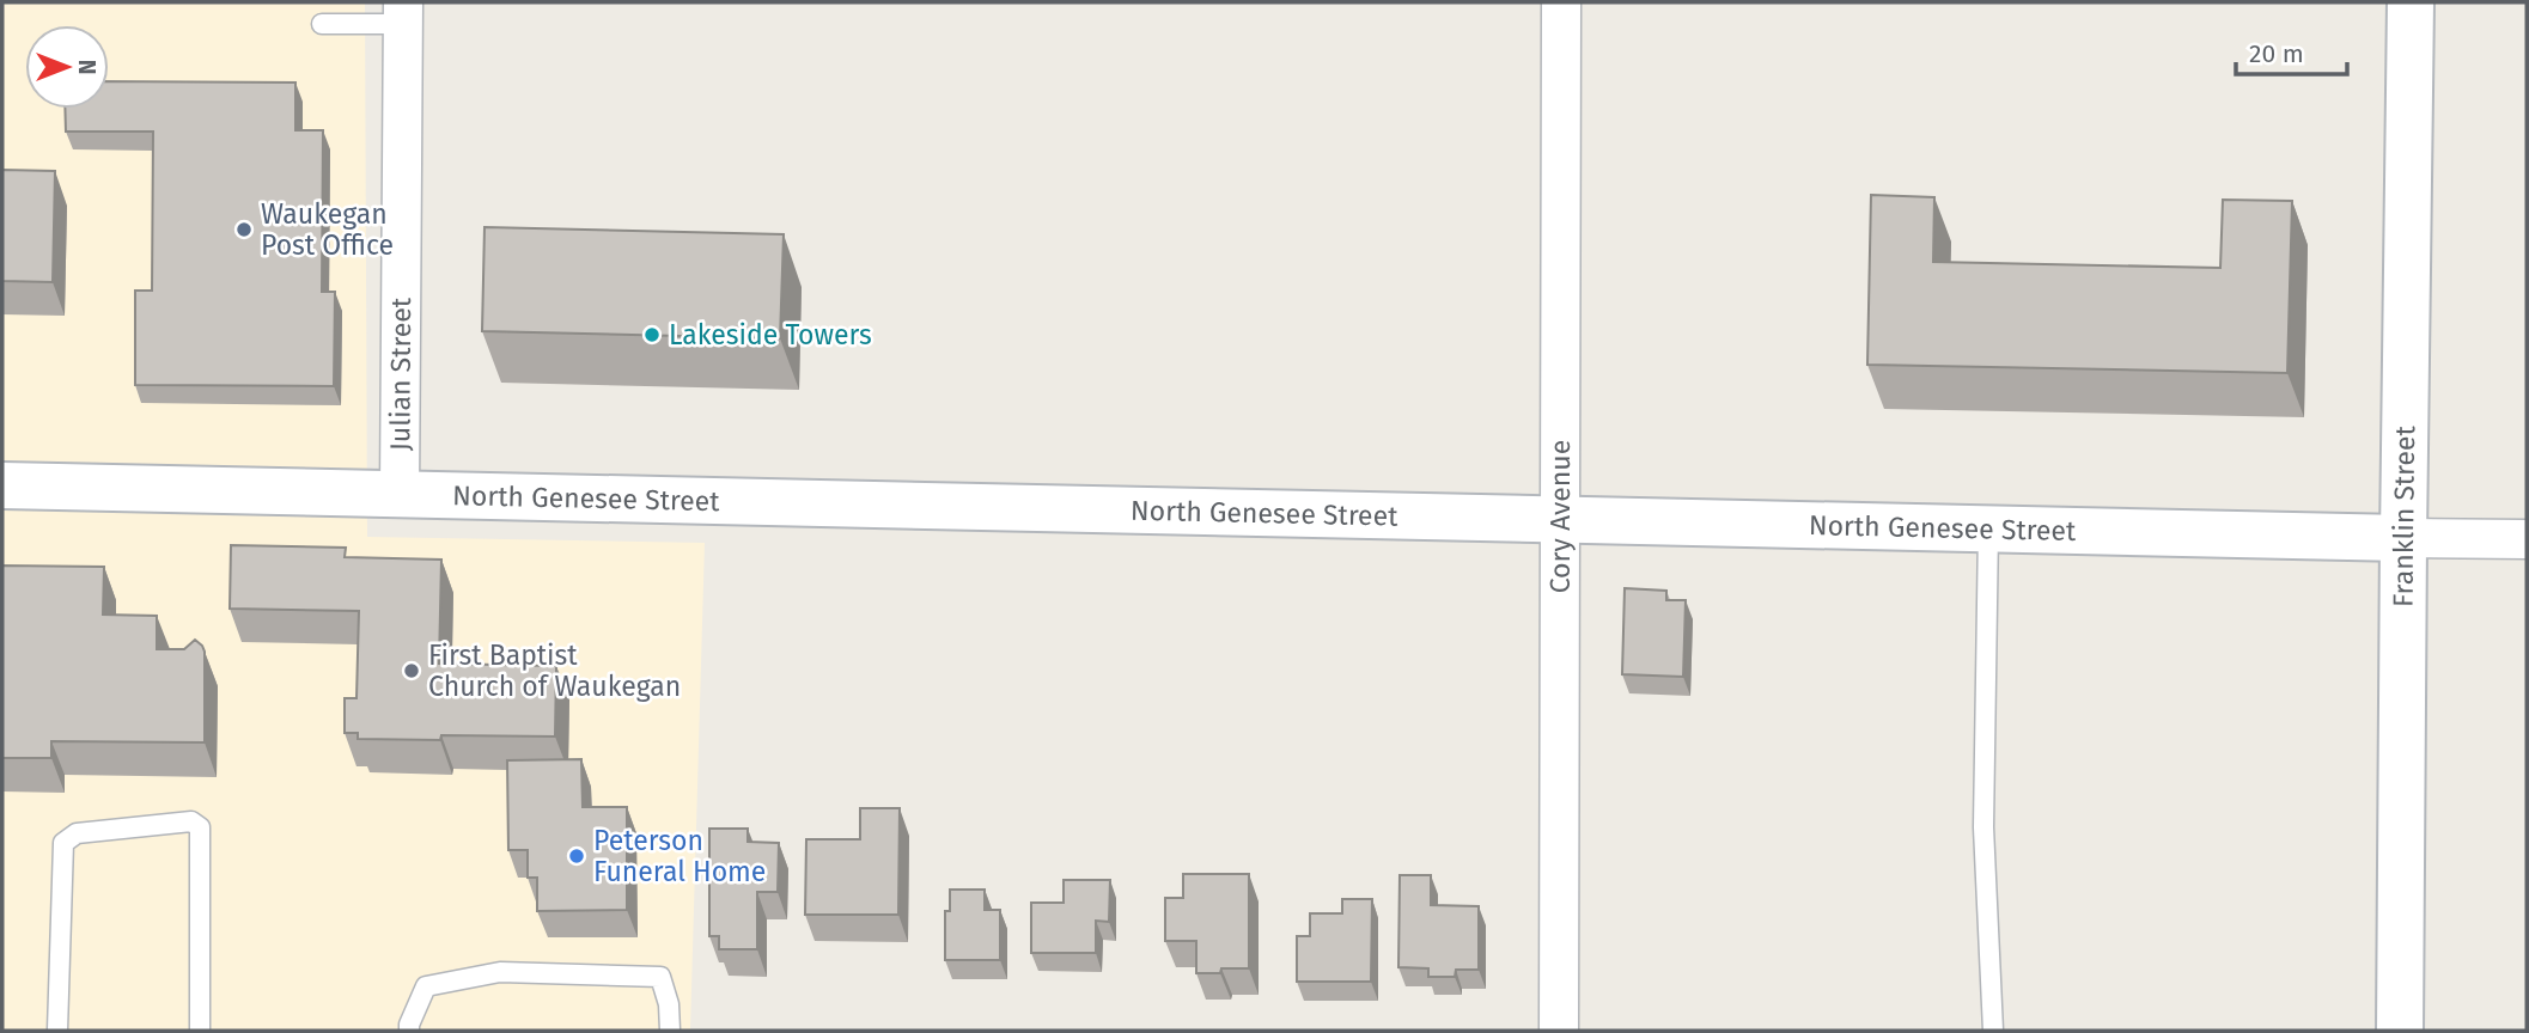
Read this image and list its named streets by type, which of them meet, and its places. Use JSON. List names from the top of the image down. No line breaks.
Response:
{"streets":{"street":["Julian Street","North Genesee Street","Cory Avenue","Franklin Street"]},"crossings":[["Julian Street","North Genesee Street"],["North Genesee Street","Cory Avenue"],["North Genesee Street","Franklin Street"]],"places":["Waukegan Post Office","Lakeside Towers","First Baptist Church of Waukegan","Peterson Funeral Home"],"scale_bar":"20 m","north":"right"}
